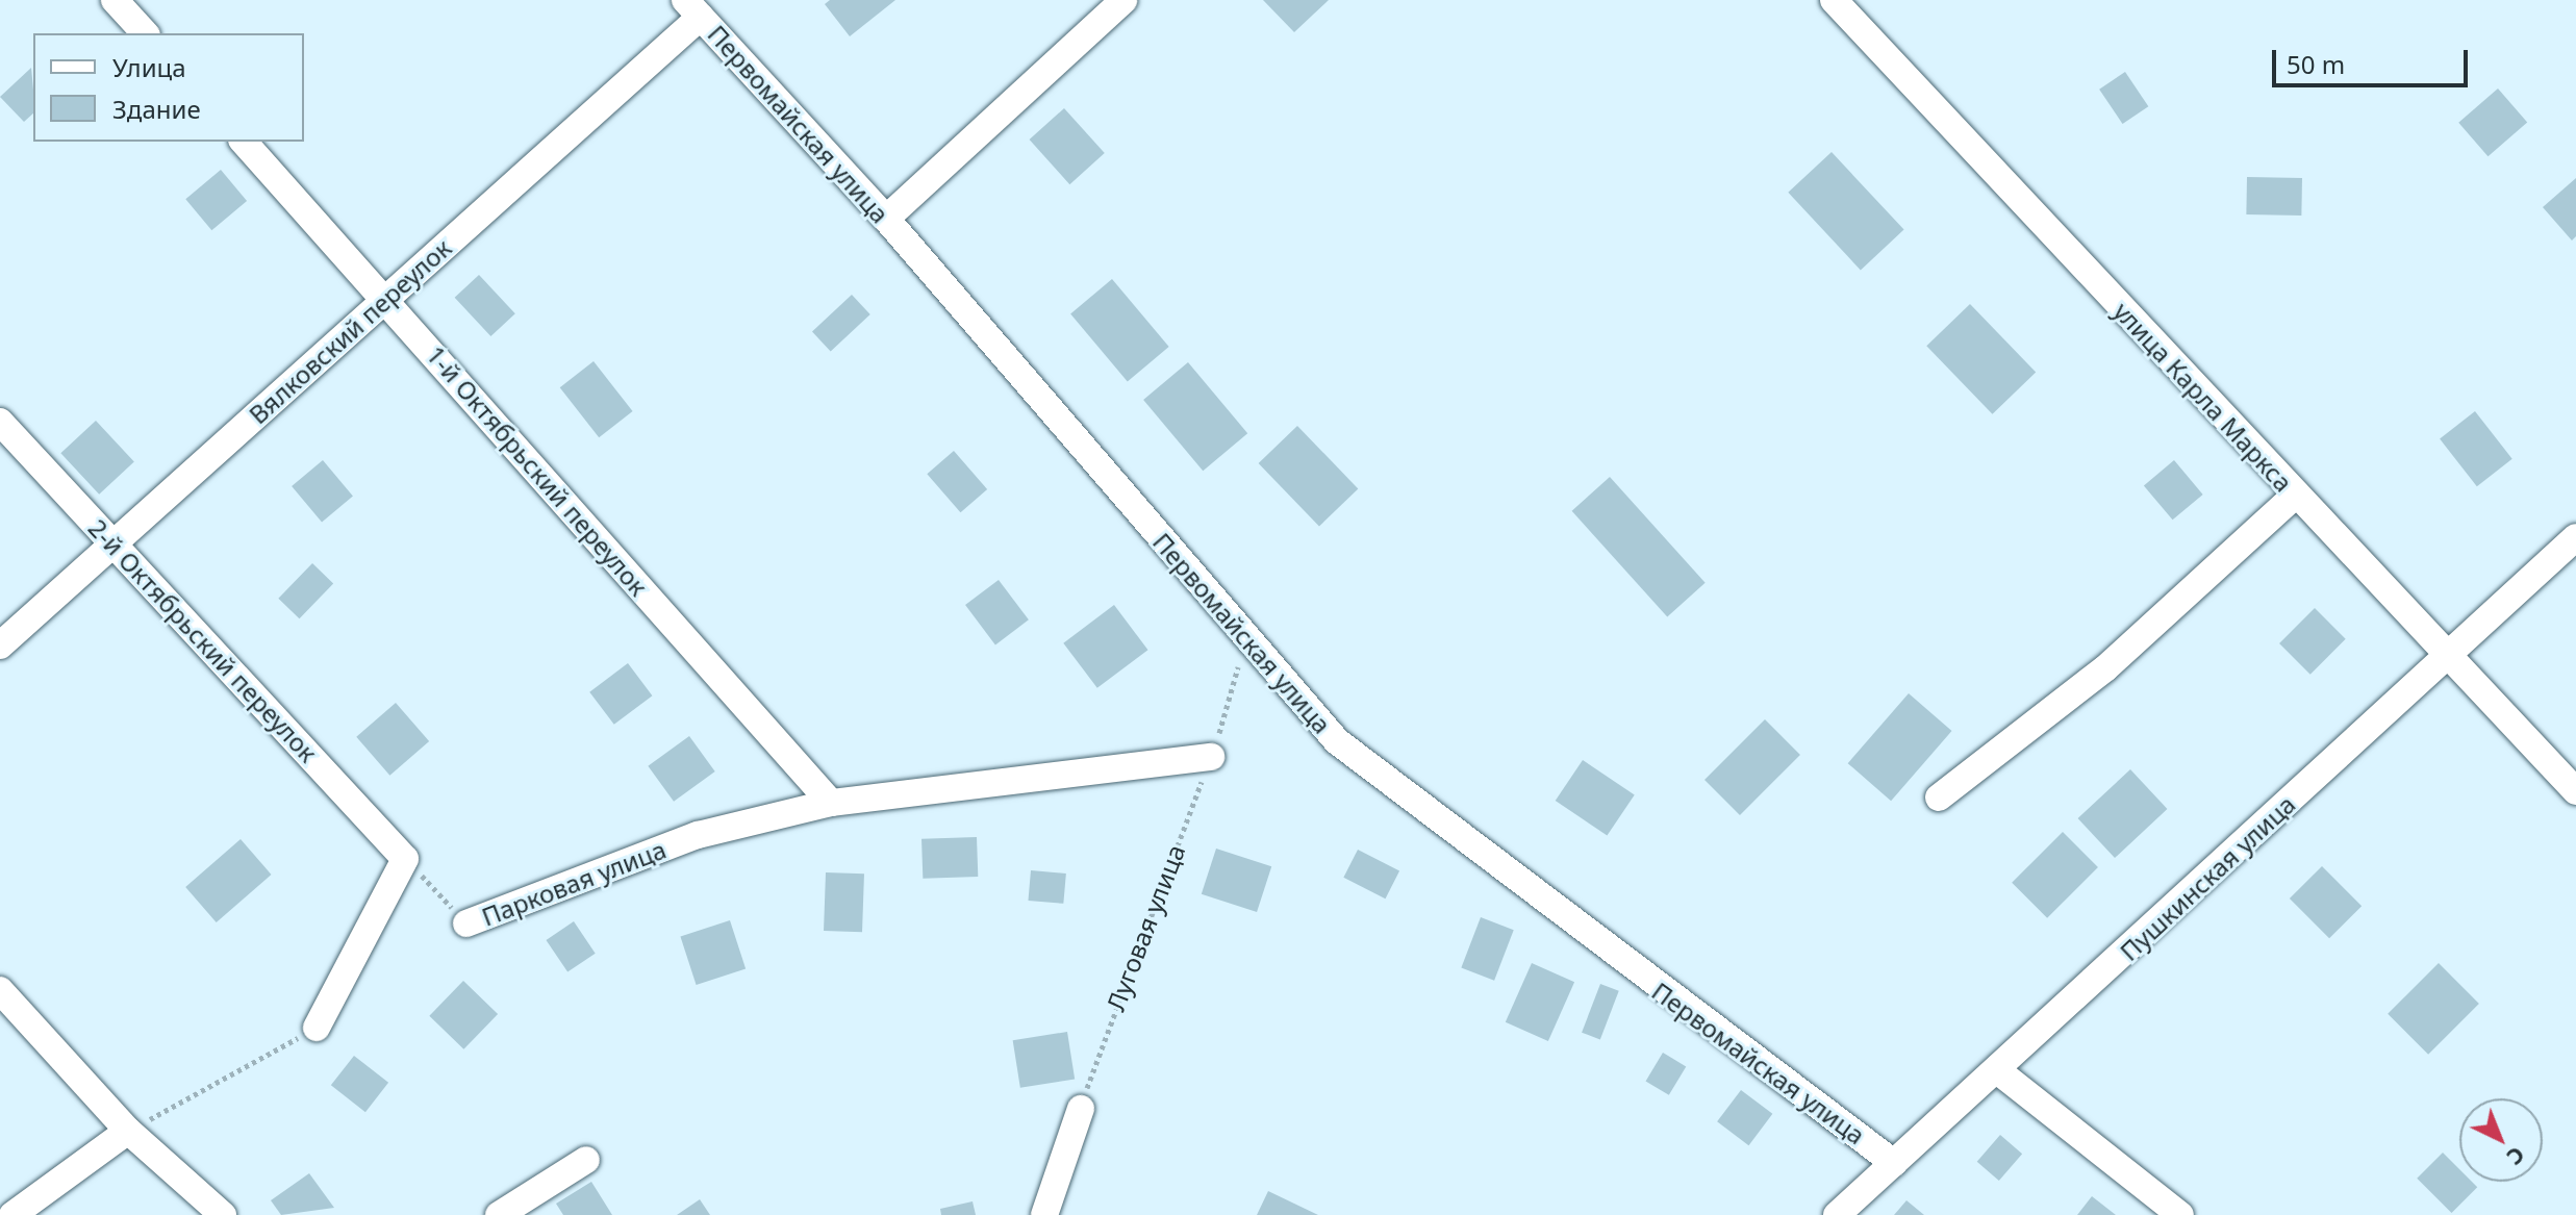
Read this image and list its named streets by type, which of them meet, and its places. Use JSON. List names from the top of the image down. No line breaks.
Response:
{"streets":{"street":["Первомайская улица","Вялковский переулок","улица Карла Маркса","1-й Октябрьский переулок","2-й Октябрьский переулок","Пушкинская улица","Парковая улица"],"path":["Луговая улица"]},"crossings":[["Первомайская улица","Вялковский переулок"],["Первомайская улица","Пушкинская улица"],["Первомайская улица","Луговая улица"],["Вялковский переулок","1-й Октябрьский переулок"],["Вялковский переулок","2-й Октябрьский переулок"],["улица Карла Маркса","Пушкинская улица"],["1-й Октябрьский переулок","Парковая улица"],["2-й Октябрьский переулок","Парковая улица"],["Парковая улица","Луговая улица"]],"legend":["Улица","Здание"],"scale_bar":"50 m","north":"bottom right"}
